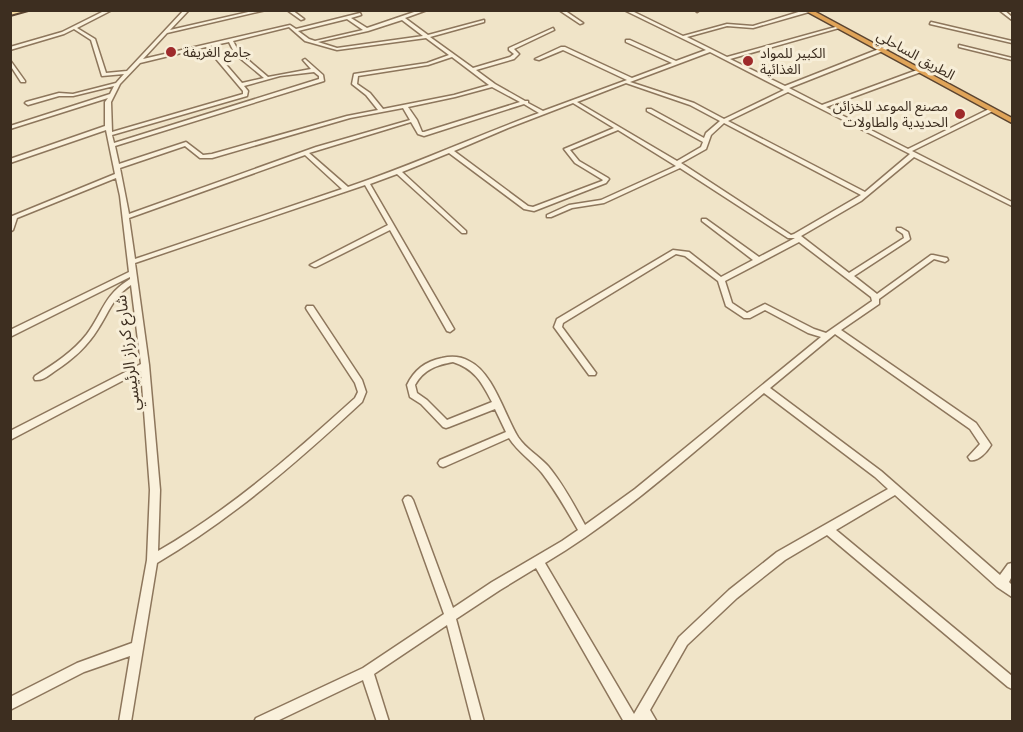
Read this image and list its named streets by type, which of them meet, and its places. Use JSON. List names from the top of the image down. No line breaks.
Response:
{"streets":{"highway":["الطريق الساحلي"],"street":["شارع كرزاز الرئيسي"]},"places":["جامع الغريفة","الكبير للمواد الغذائية","مصنع الموعد للخزائن الحديدية والطاولات"]}
